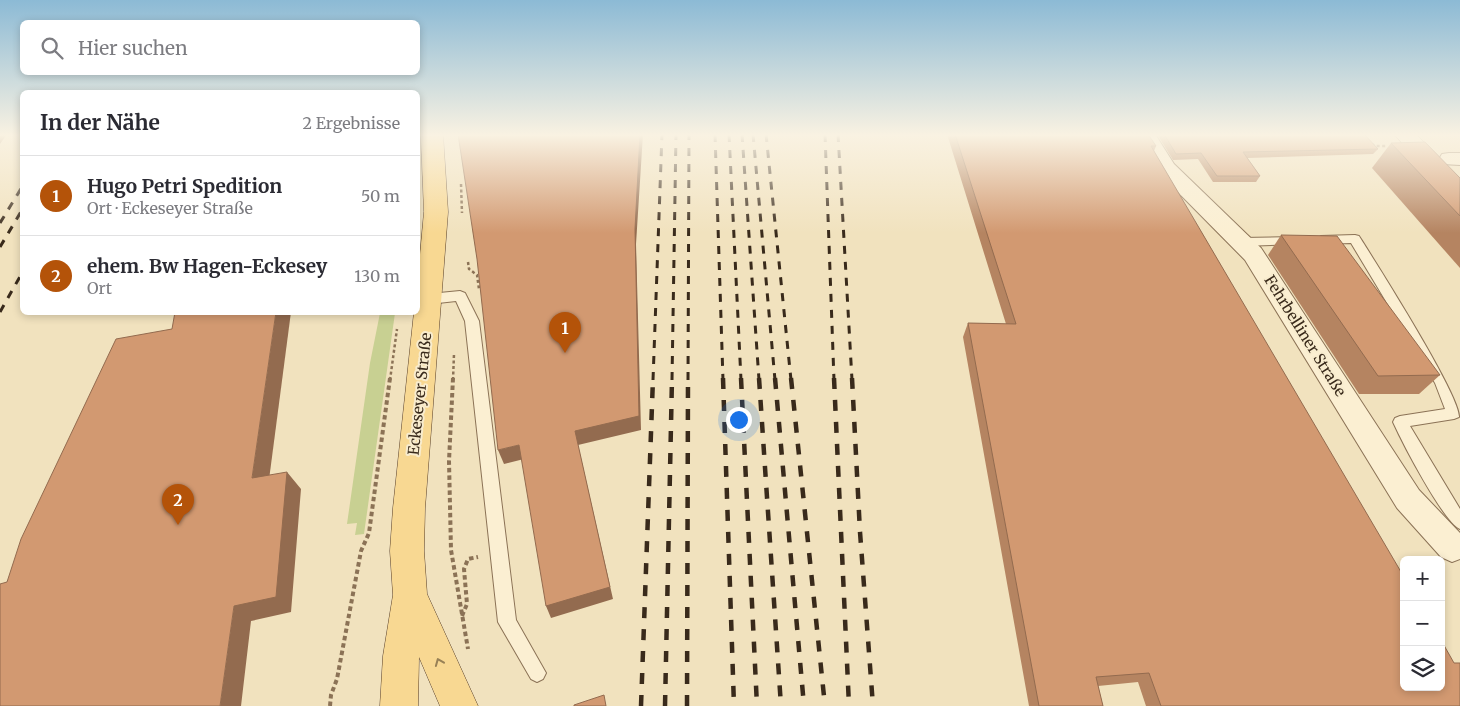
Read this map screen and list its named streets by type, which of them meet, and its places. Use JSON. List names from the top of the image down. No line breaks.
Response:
{"streets":{"main road":["Eckeseyer Straße"],"street":["Fehrbelliner Straße"]},"page":{"search":"Hier suchen","heading":["In der Nähe","2 Ergebnisse"],"list":[{"mark":"1","name":"Hugo Petri Spedition","note":"Ort · Eckeseyer Straße","value":"50 m"},{"mark":"2","name":"ehem. Bw Hagen-Eckesey","note":"Ort","value":"130 m"}],"pins":["1","2"],"map_buttons":["+","−"]}}
